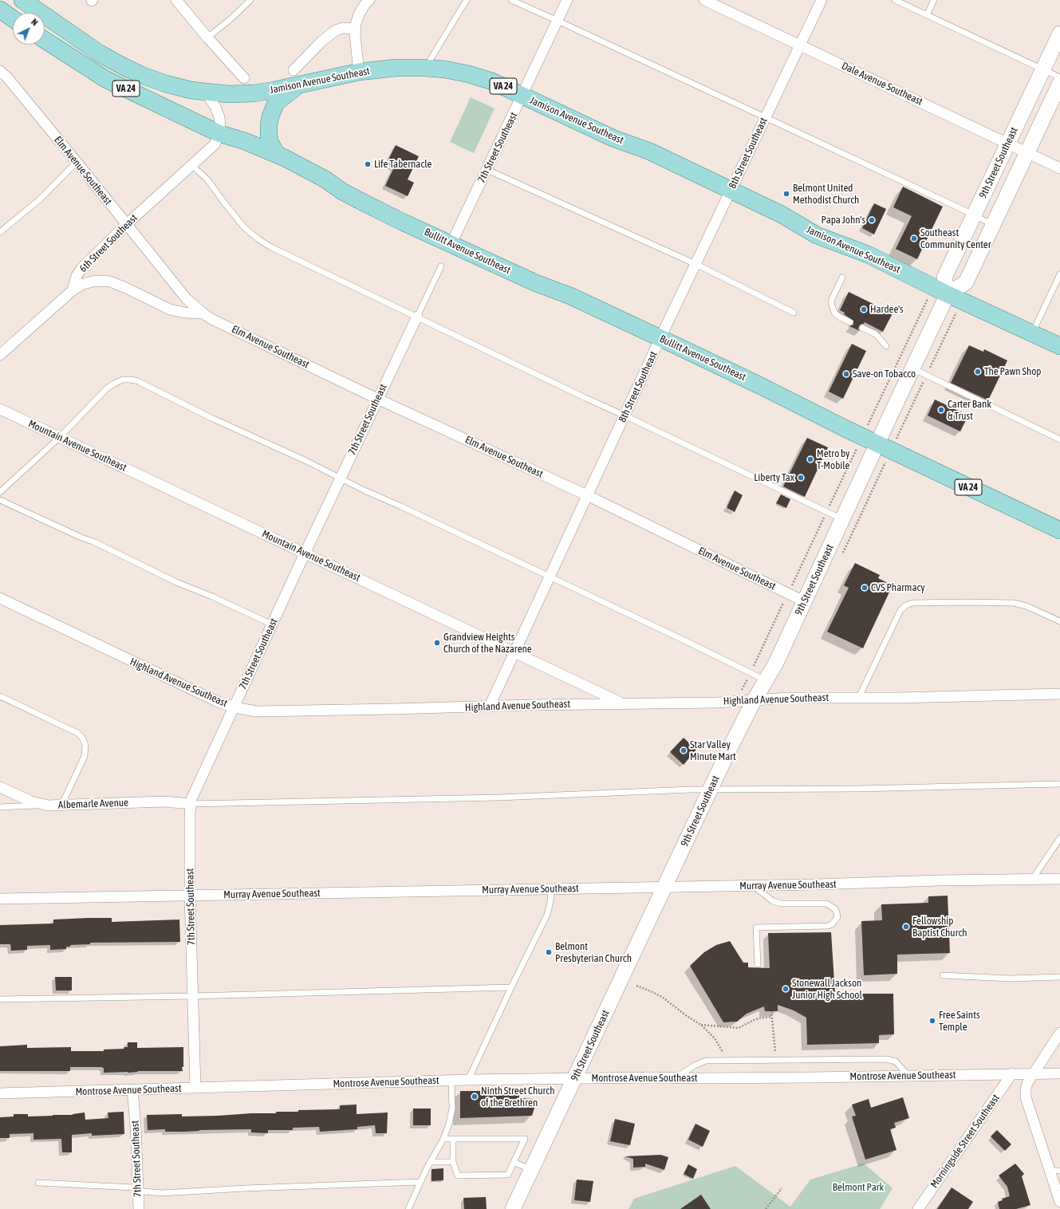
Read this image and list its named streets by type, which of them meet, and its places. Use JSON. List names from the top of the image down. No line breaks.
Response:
{"streets":{"main road":["Jamison Avenue Southeast","VA 24","Bullitt Avenue Southeast"],"street":["Dale Avenue Southeast","7th Street Southeast","8th Street Southeast","9th Street Southeast","Elm Avenue Southeast","6th Street Southeast","Mountain Avenue Southeast","Highland Avenue Southeast","Albemarle Avenue","Murray Avenue Southeast","Montrose Avenue Southeast","Morningside Street Southeast"]},"crossings":[["Jamison Avenue Southeast","7th Street Southeast"],["Jamison Avenue Southeast","8th Street Southeast"],["Jamison Avenue Southeast","9th Street Southeast"],["Dale Avenue Southeast","8th Street Southeast"],["Dale Avenue Southeast","9th Street Southeast"],["VA 24","6th Street Southeast"],["VA 24","Bullitt Avenue Southeast"],["7th Street Southeast","Elm Avenue Southeast"],["7th Street Southeast","Bullitt Avenue Southeast"],["7th Street Southeast","Mountain Avenue Southeast"],["7th Street Southeast","Highland Avenue Southeast"],["7th Street Southeast","Albemarle Avenue"],["7th Street Southeast","Murray Avenue Southeast"],["7th Street Southeast","Montrose Avenue Southeast"],["8th Street Southeast","Elm Avenue Southeast"],["8th Street Southeast","Bullitt Avenue Southeast"],["8th Street Southeast","Mountain Avenue Southeast"],["8th Street Southeast","Highland Avenue Southeast"],["9th Street Southeast","Elm Avenue Southeast"],["9th Street Southeast","Bullitt Avenue Southeast"],["9th Street Southeast","Highland Avenue Southeast"],["9th Street Southeast","Murray Avenue Southeast"],["9th Street Southeast","Montrose Avenue Southeast"],["Elm Avenue Southeast","6th Street Southeast"],["6th Street Southeast","Bullitt Avenue Southeast"],["Mountain Avenue Southeast","Highland Avenue Southeast"],["Montrose Avenue Southeast","Morningside Street Southeast"]],"parks":["Belmont Park"],"places":["Life Tabernacle","Belmont United Methodist Church","Papa John's","Southeast Community Center","Hardee's","The Pawn Shop","Save-on Tobacco","Carter Bank & Trust","Metro by T-Mobile","Liberty Tax","CVS Pharmacy","Grandview Heights Church of the Nazarene","Star Valley Minute Mart","Fellowship Baptist Church","Belmont Presbyterian Church","Stonewall Jackson Junior High School","Free Saints Temple","Ninth Street Church of the Brethren"],"north":"top right"}
